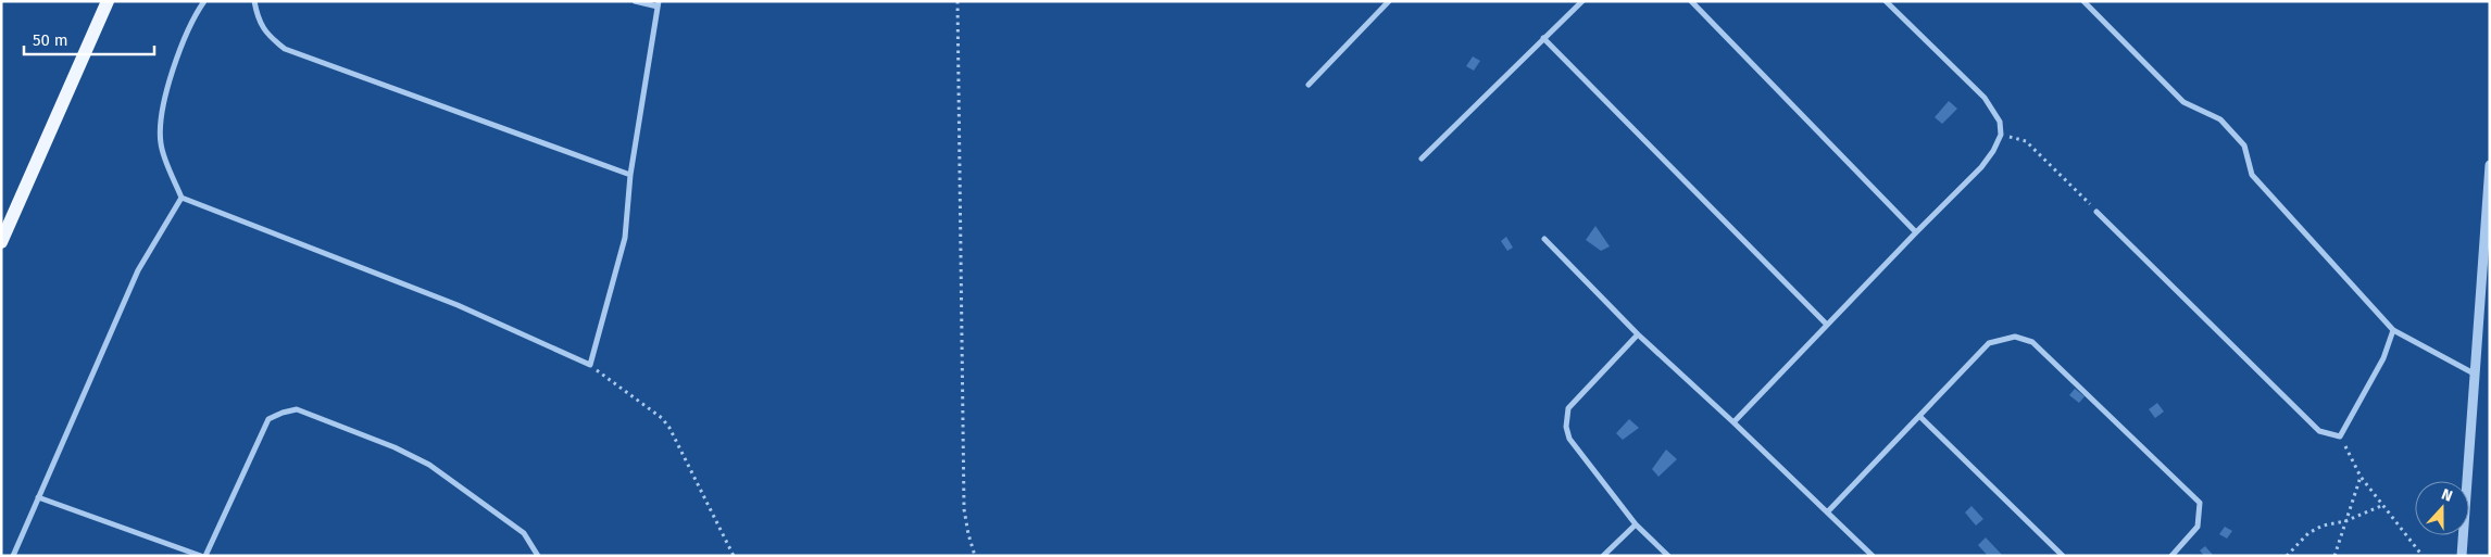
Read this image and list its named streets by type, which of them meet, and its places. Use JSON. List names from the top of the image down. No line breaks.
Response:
{"scale_bar":"50 m","north":"top"}
